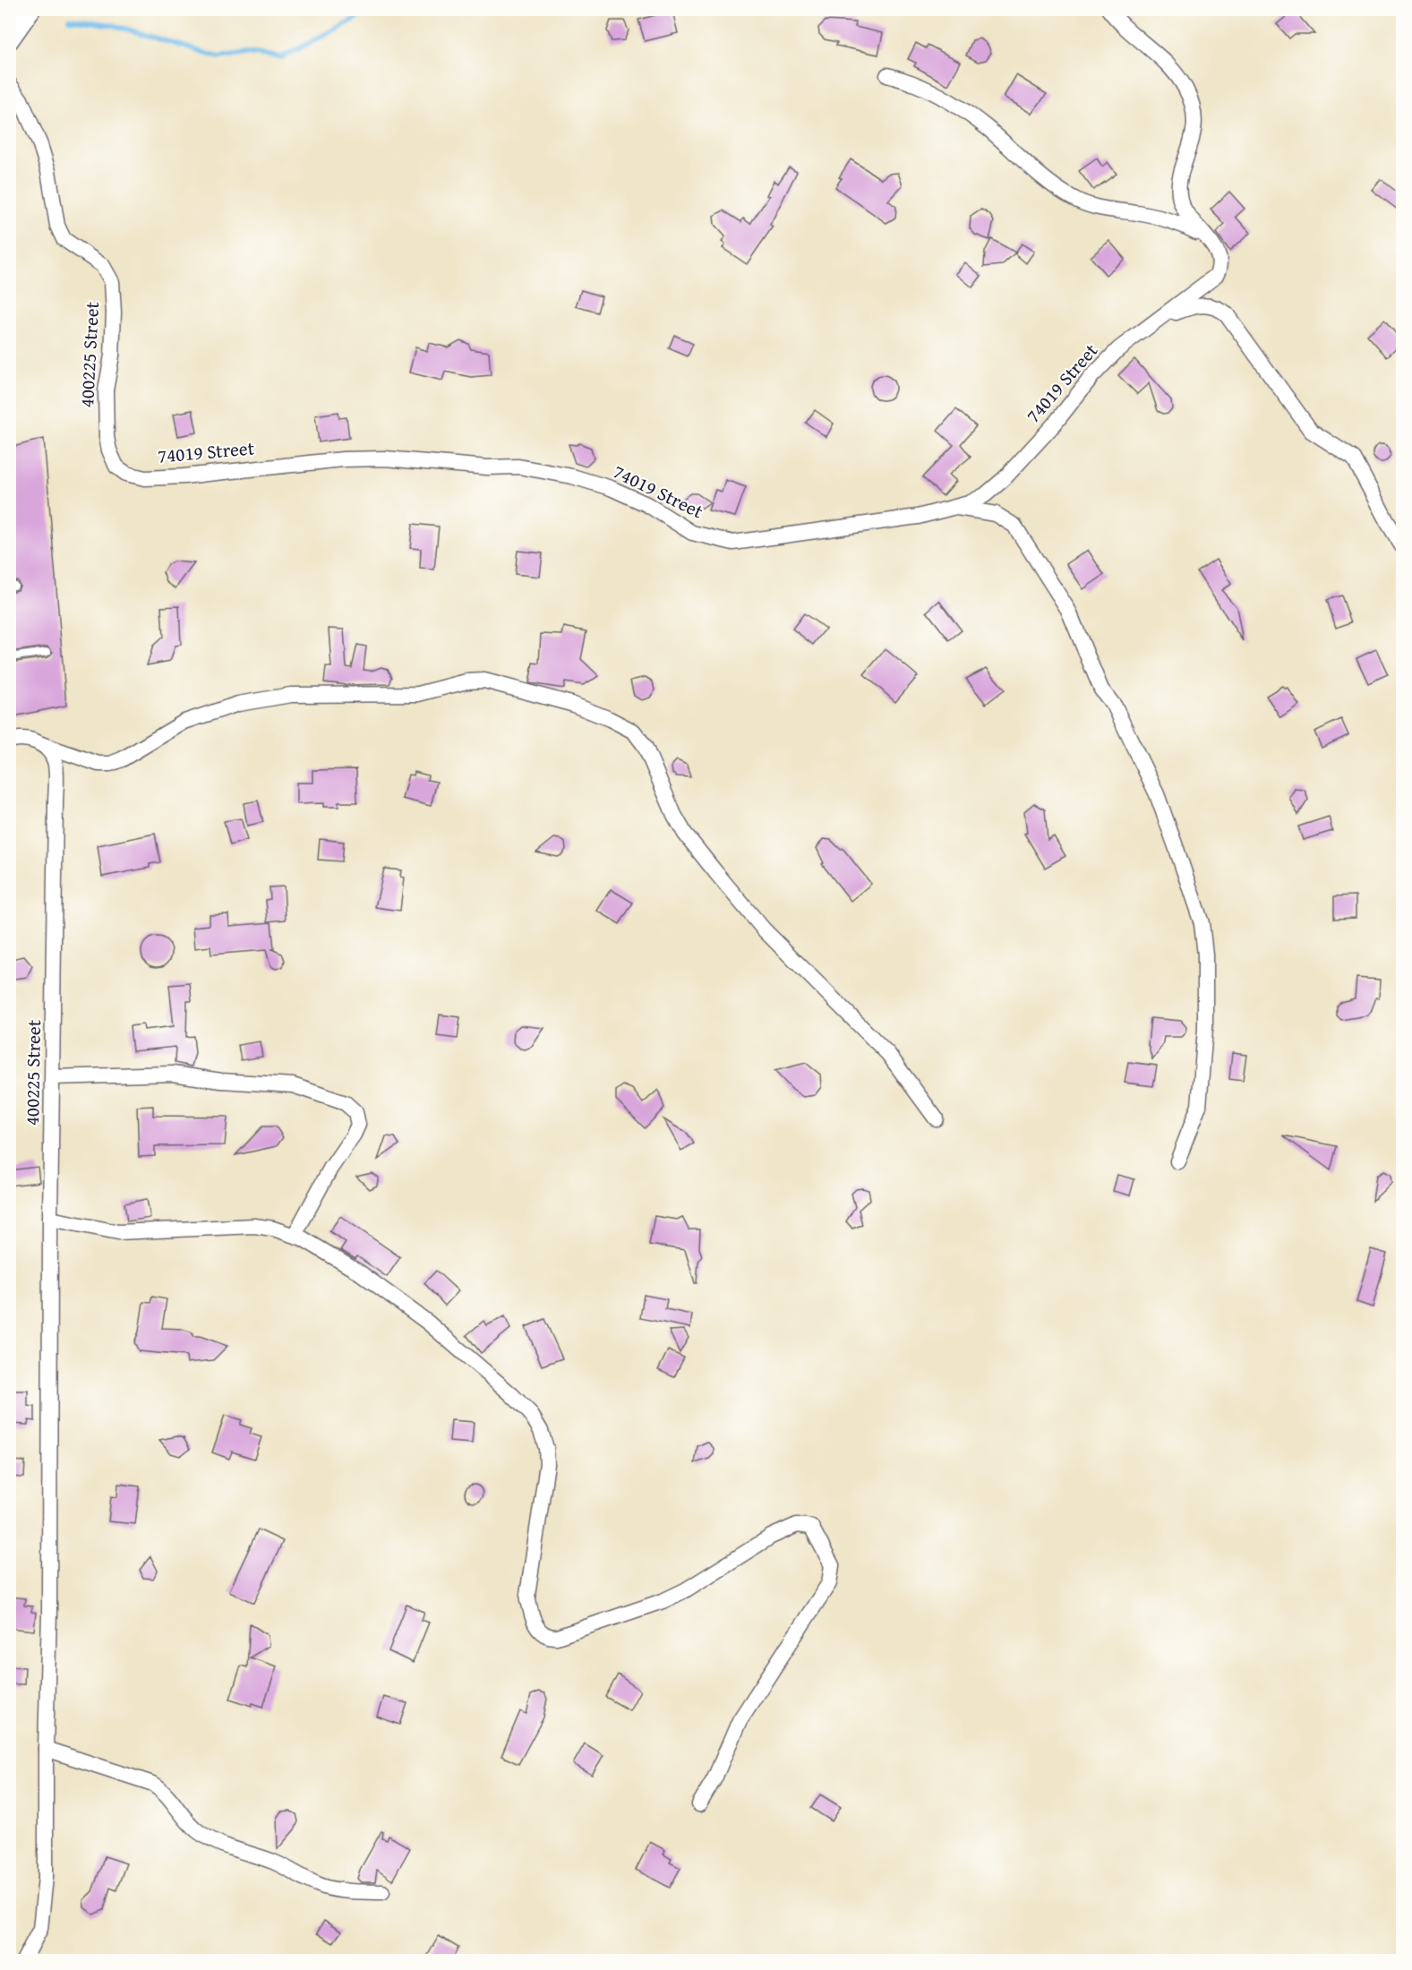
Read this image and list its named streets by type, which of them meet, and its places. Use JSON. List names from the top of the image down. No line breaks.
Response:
{"streets":{"street":["400225 Street","74019 Street"]},"crossings":[["400225 Street","74019 Street"]]}
